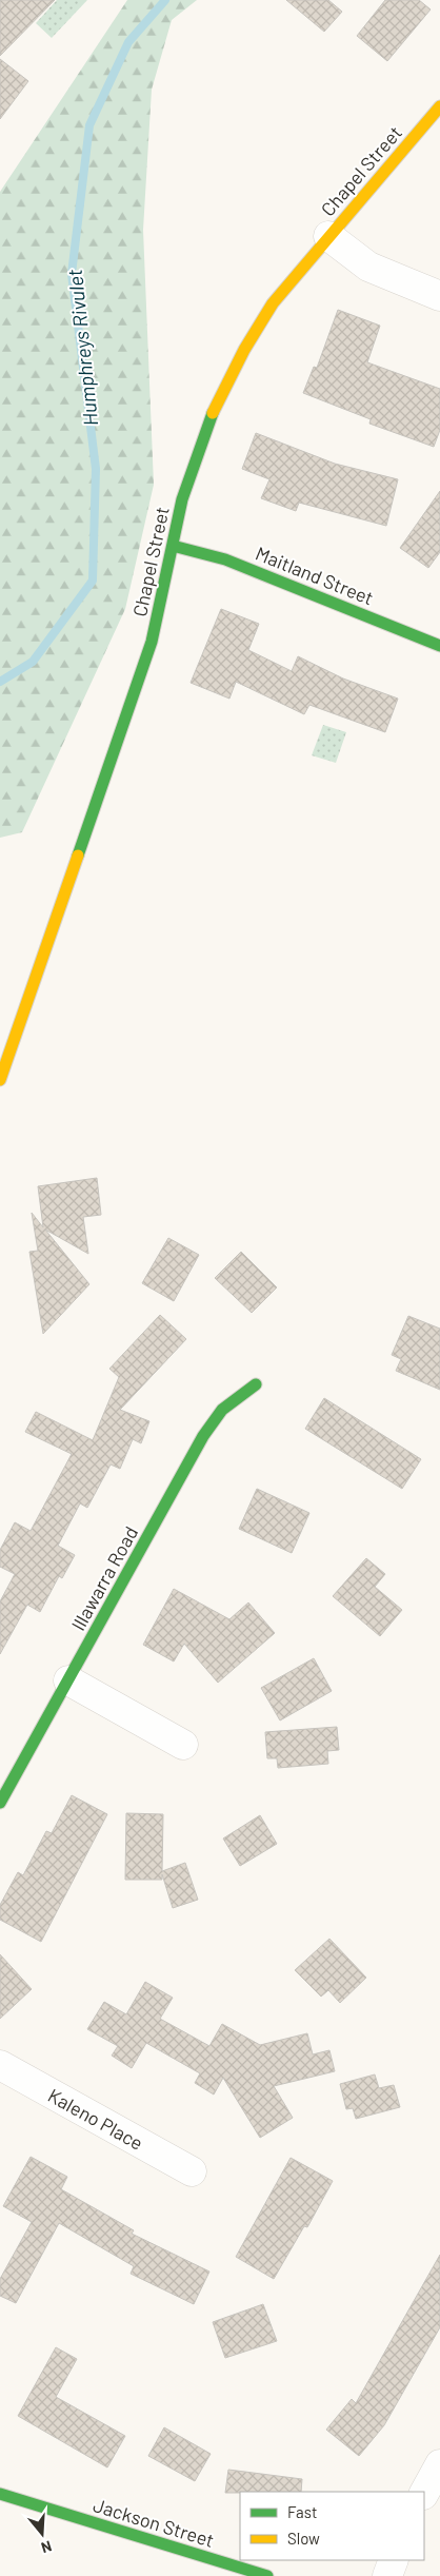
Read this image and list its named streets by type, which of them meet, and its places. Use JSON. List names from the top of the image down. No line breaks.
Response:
{"streets":{"street":["Chapel Street","Maitland Street","Illawarra Road","Kaleno Place","Jackson Street"]},"crossings":[["Chapel Street","Maitland Street"]],"water":["Humphreys Rivulet"],"legend":["Fast","Slow"],"north":"bottom"}
